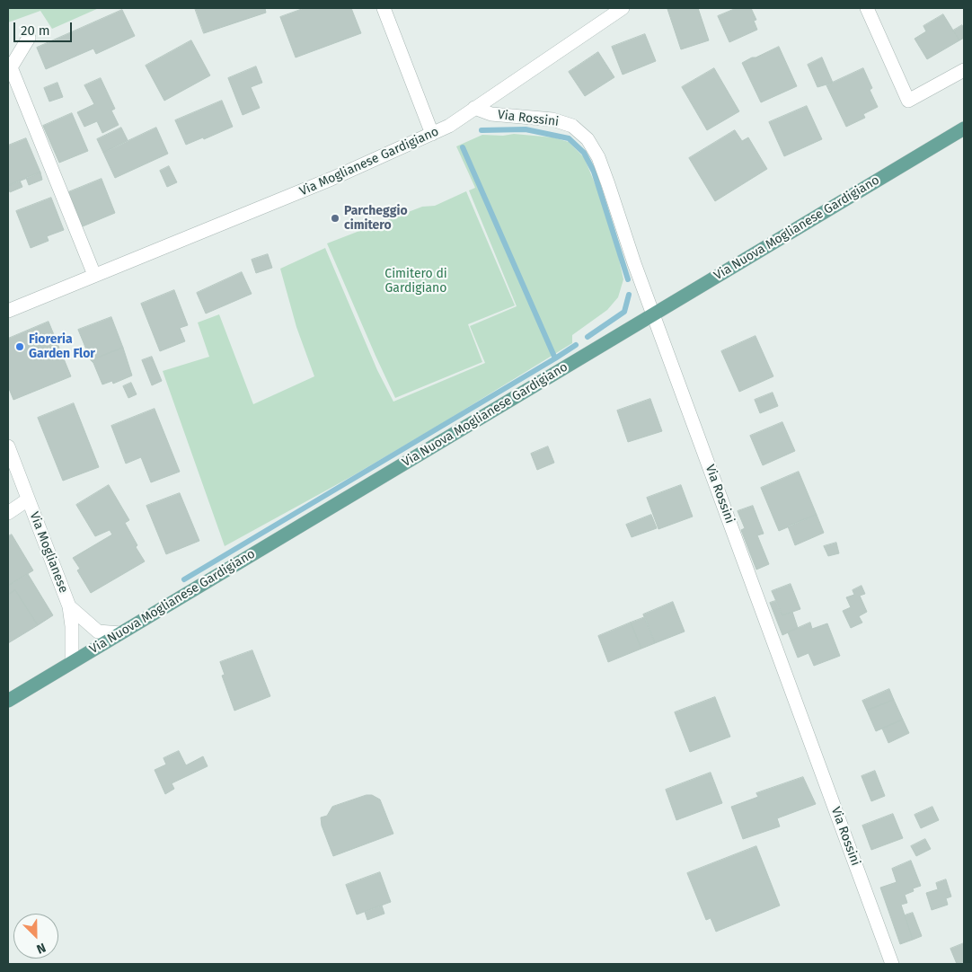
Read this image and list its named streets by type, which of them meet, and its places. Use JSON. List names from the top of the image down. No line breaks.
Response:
{"streets":{"main road":["Via Nuova Moglianese Gardigiano"],"street":["Via Rossini","Via Moglianese Gardigiano","Via Moglianese"]},"crossings":[["Via Rossini","Via Moglianese Gardigiano"],["Via Rossini","Via Nuova Moglianese Gardigiano"],["Via Nuova Moglianese Gardigiano","Via Moglianese"]],"parks":["Cimitero di Gardigiano"],"places":["Parcheggio cimitero","Fioreria Garden Flor"],"scale_bar":"20 m","north":"bottom right"}
